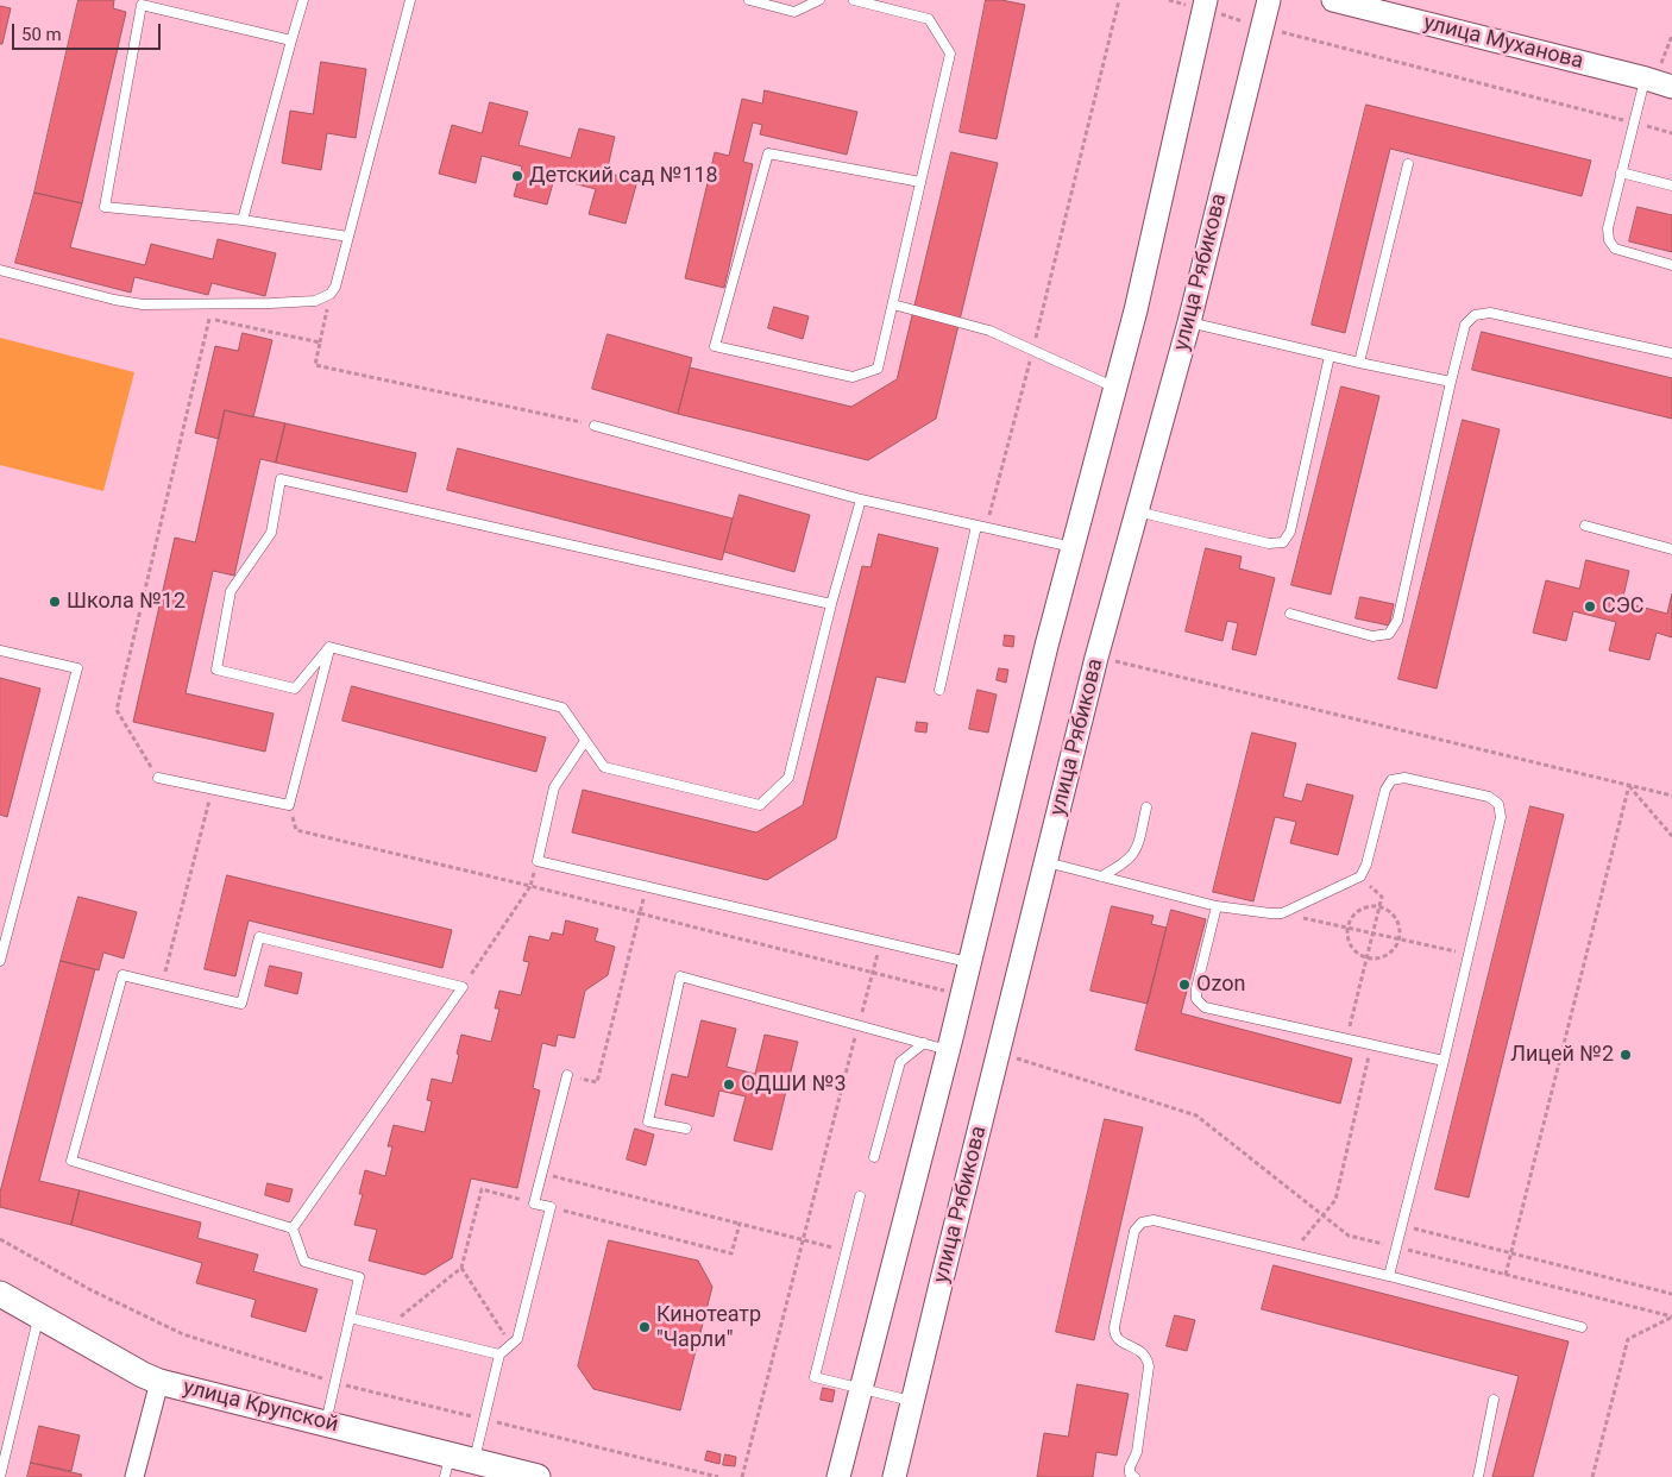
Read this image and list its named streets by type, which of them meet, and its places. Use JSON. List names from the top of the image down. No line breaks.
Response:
{"streets":{"main road":["улица Крупской"],"street":["улица Муханова","улица Рябикова"]},"places":["Детский сад №118","Школа №12","СЭС","Ozon","Лицей №2","ОДШИ №3","Кинотеатр \"Чарли\""],"scale_bar":"50 m"}
